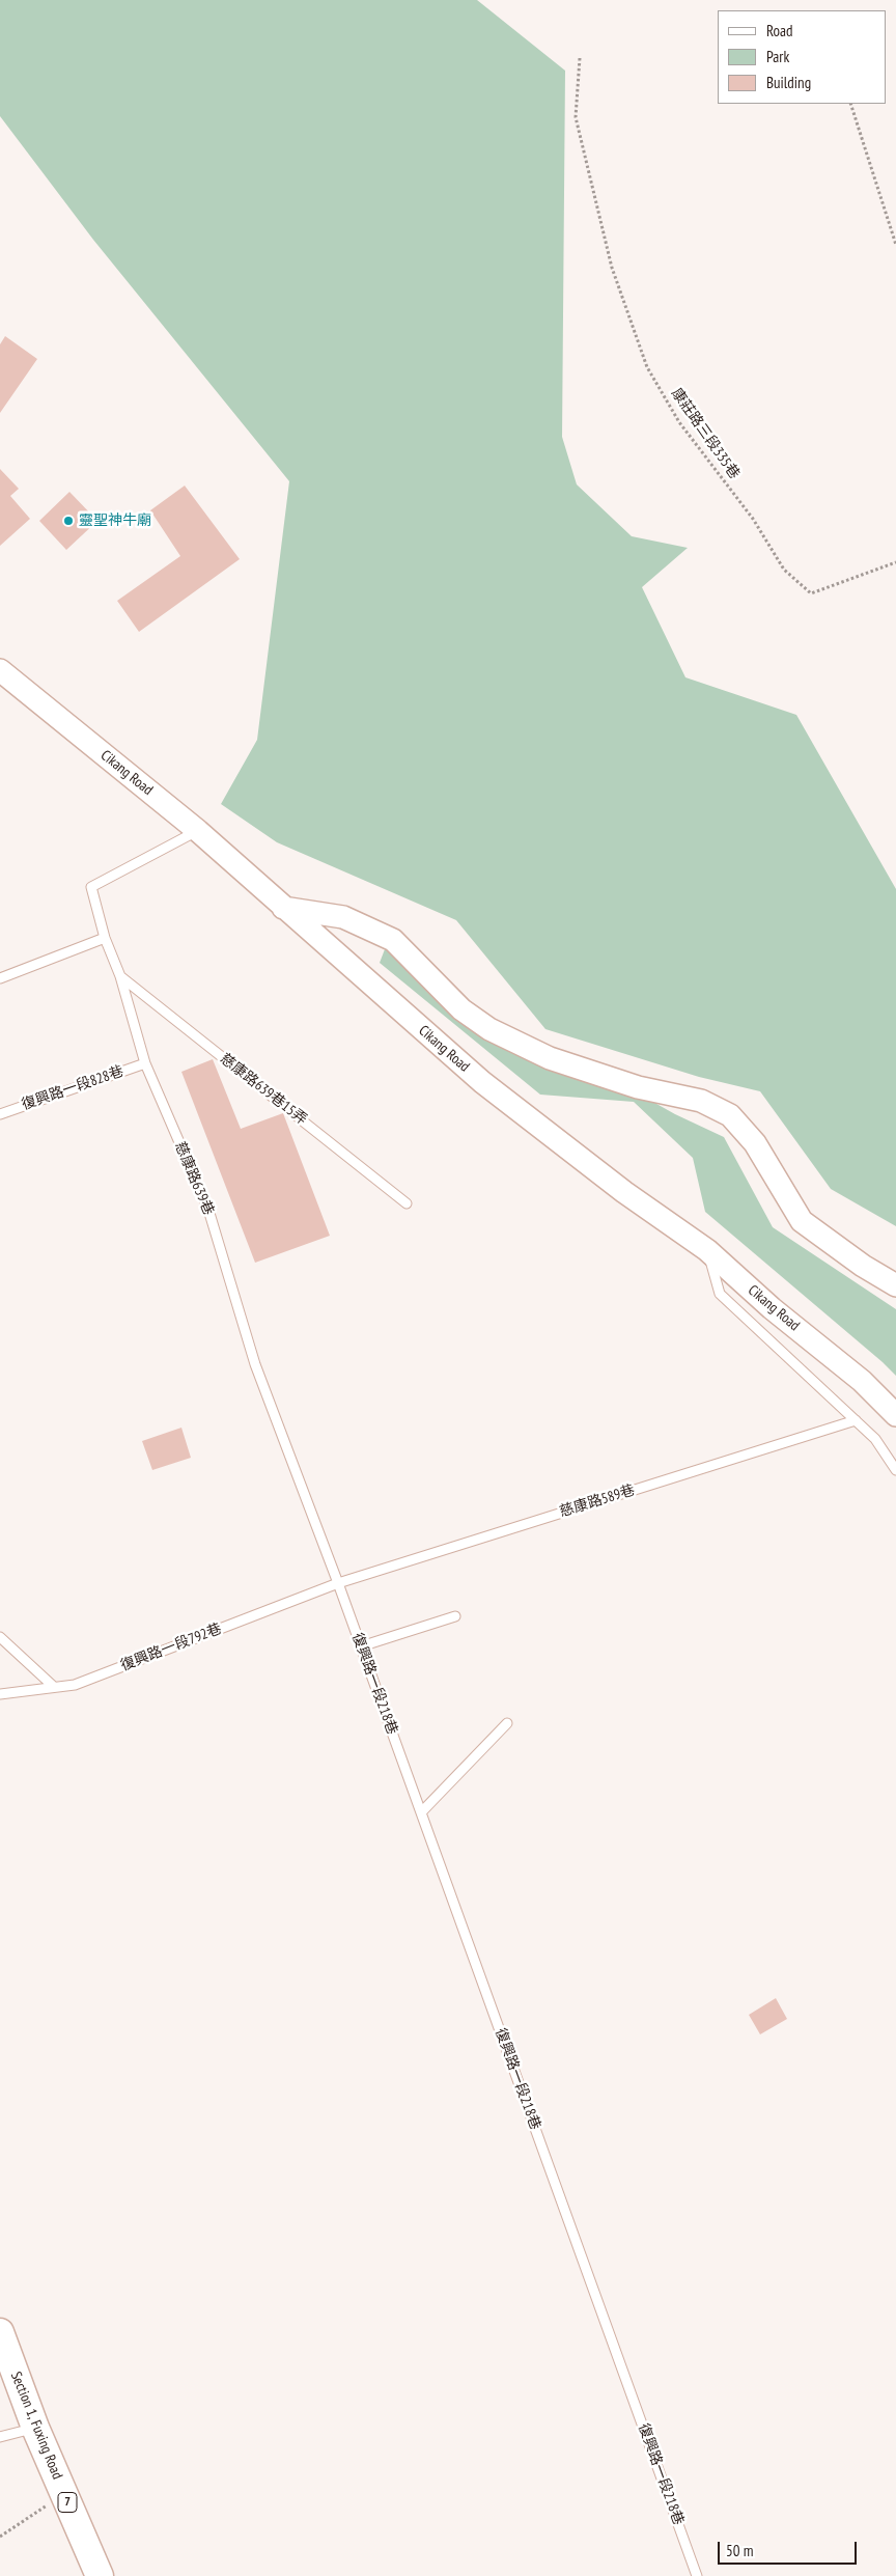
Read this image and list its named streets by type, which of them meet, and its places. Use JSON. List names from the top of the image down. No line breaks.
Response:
{"streets":{"main road":["Section 1, Fuxing Road","7"],"street":["Cikang Road"],"lane":["復興路一段828巷","慈康路639巷15弄","慈康路639巷","慈康路589巷","復興路一段792巷","復興路一段218巷"],"path":["康莊路三段335巷"]},"crossings":[["Cikang Road","慈康路639巷"],["復興路一段828巷","慈康路639巷"],["慈康路639巷15弄","慈康路639巷"],["慈康路639巷","慈康路589巷"],["慈康路639巷","復興路一段792巷"],["慈康路639巷","復興路一段218巷"],["慈康路589巷","復興路一段792巷"],["慈康路589巷","復興路一段218巷"],["復興路一段792巷","復興路一段218巷"]],"places":["靈聖神牛廟"],"legend":["Road","Park","Building"],"scale_bar":"50 m"}
